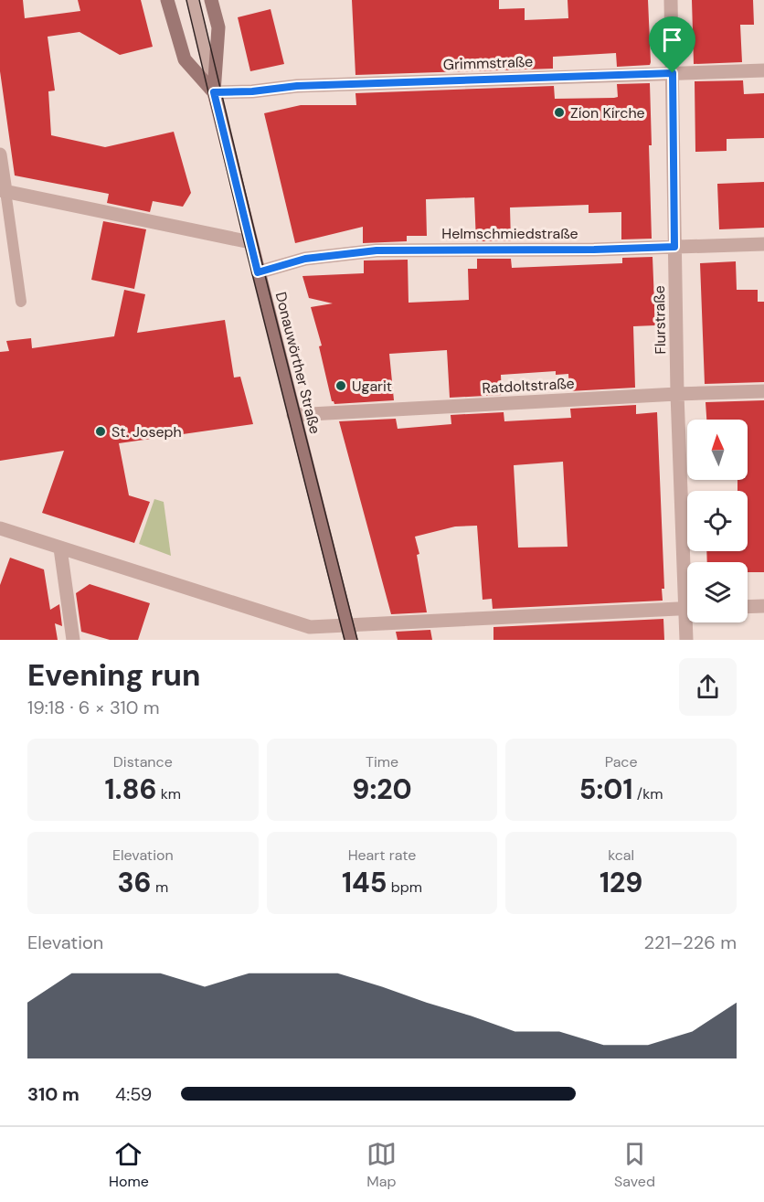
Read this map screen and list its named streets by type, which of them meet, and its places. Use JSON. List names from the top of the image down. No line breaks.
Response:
{"streets":{"main road":["Donauwörther Straße"],"street":["Grimmstraße","Helmschmiedstraße","Flurstraße","Ratdoltstraße"]},"crossings":[["Grimmstraße","Flurstraße"],["Grimmstraße","Donauwörther Straße"],["Helmschmiedstraße","Flurstraße"],["Helmschmiedstraße","Donauwörther Straße"],["Flurstraße","Ratdoltstraße"],["Donauwörther Straße","Ratdoltstraße"]],"places":["Zion Kirche","Ugarit","St. Joseph"],"north":"top","page":{"heading":["Evening run","19:18 · 6 × 310 m"],"stats":[["Distance","1.86 km"],["Time","9:20"],["Pace","5:01 /km"],["Elevation","36 m"],["Heart rate","145 bpm"],["kcal","129"]],"chart":["Elevation","221–226 m"],"list":[{"name":"310 m","note":"4:59"}],"tabs":["Home","Map","Saved"]}}
